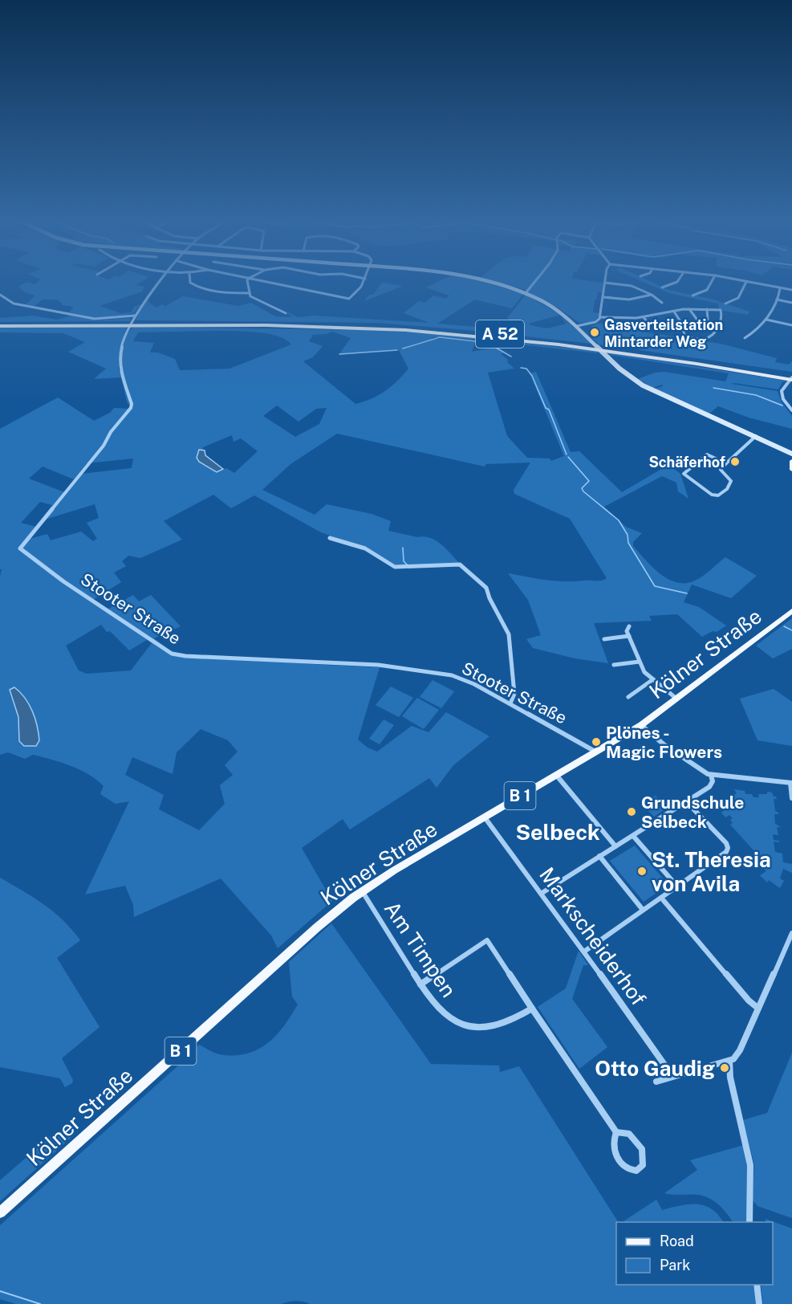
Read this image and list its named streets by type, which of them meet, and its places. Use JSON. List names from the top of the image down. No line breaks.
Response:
{"streets":{"highway":["A 52"],"main road":["Kölner Straße","B 1"],"street":["Stooter Straße","Markscheiderhof","Am Timpen"]},"crossings":[["Stooter Straße","Kölner Straße"],["Kölner Straße","Markscheiderhof"],["Kölner Straße","Am Timpen"]],"districts":["Selbeck"],"places":["Gasverteilstation Mintarder Weg","Schäferhof","Plönes - Magic Flowers","Grundschule Selbeck","St. Theresia von Avila","Otto Gaudig"],"legend":["Road","Park"]}
